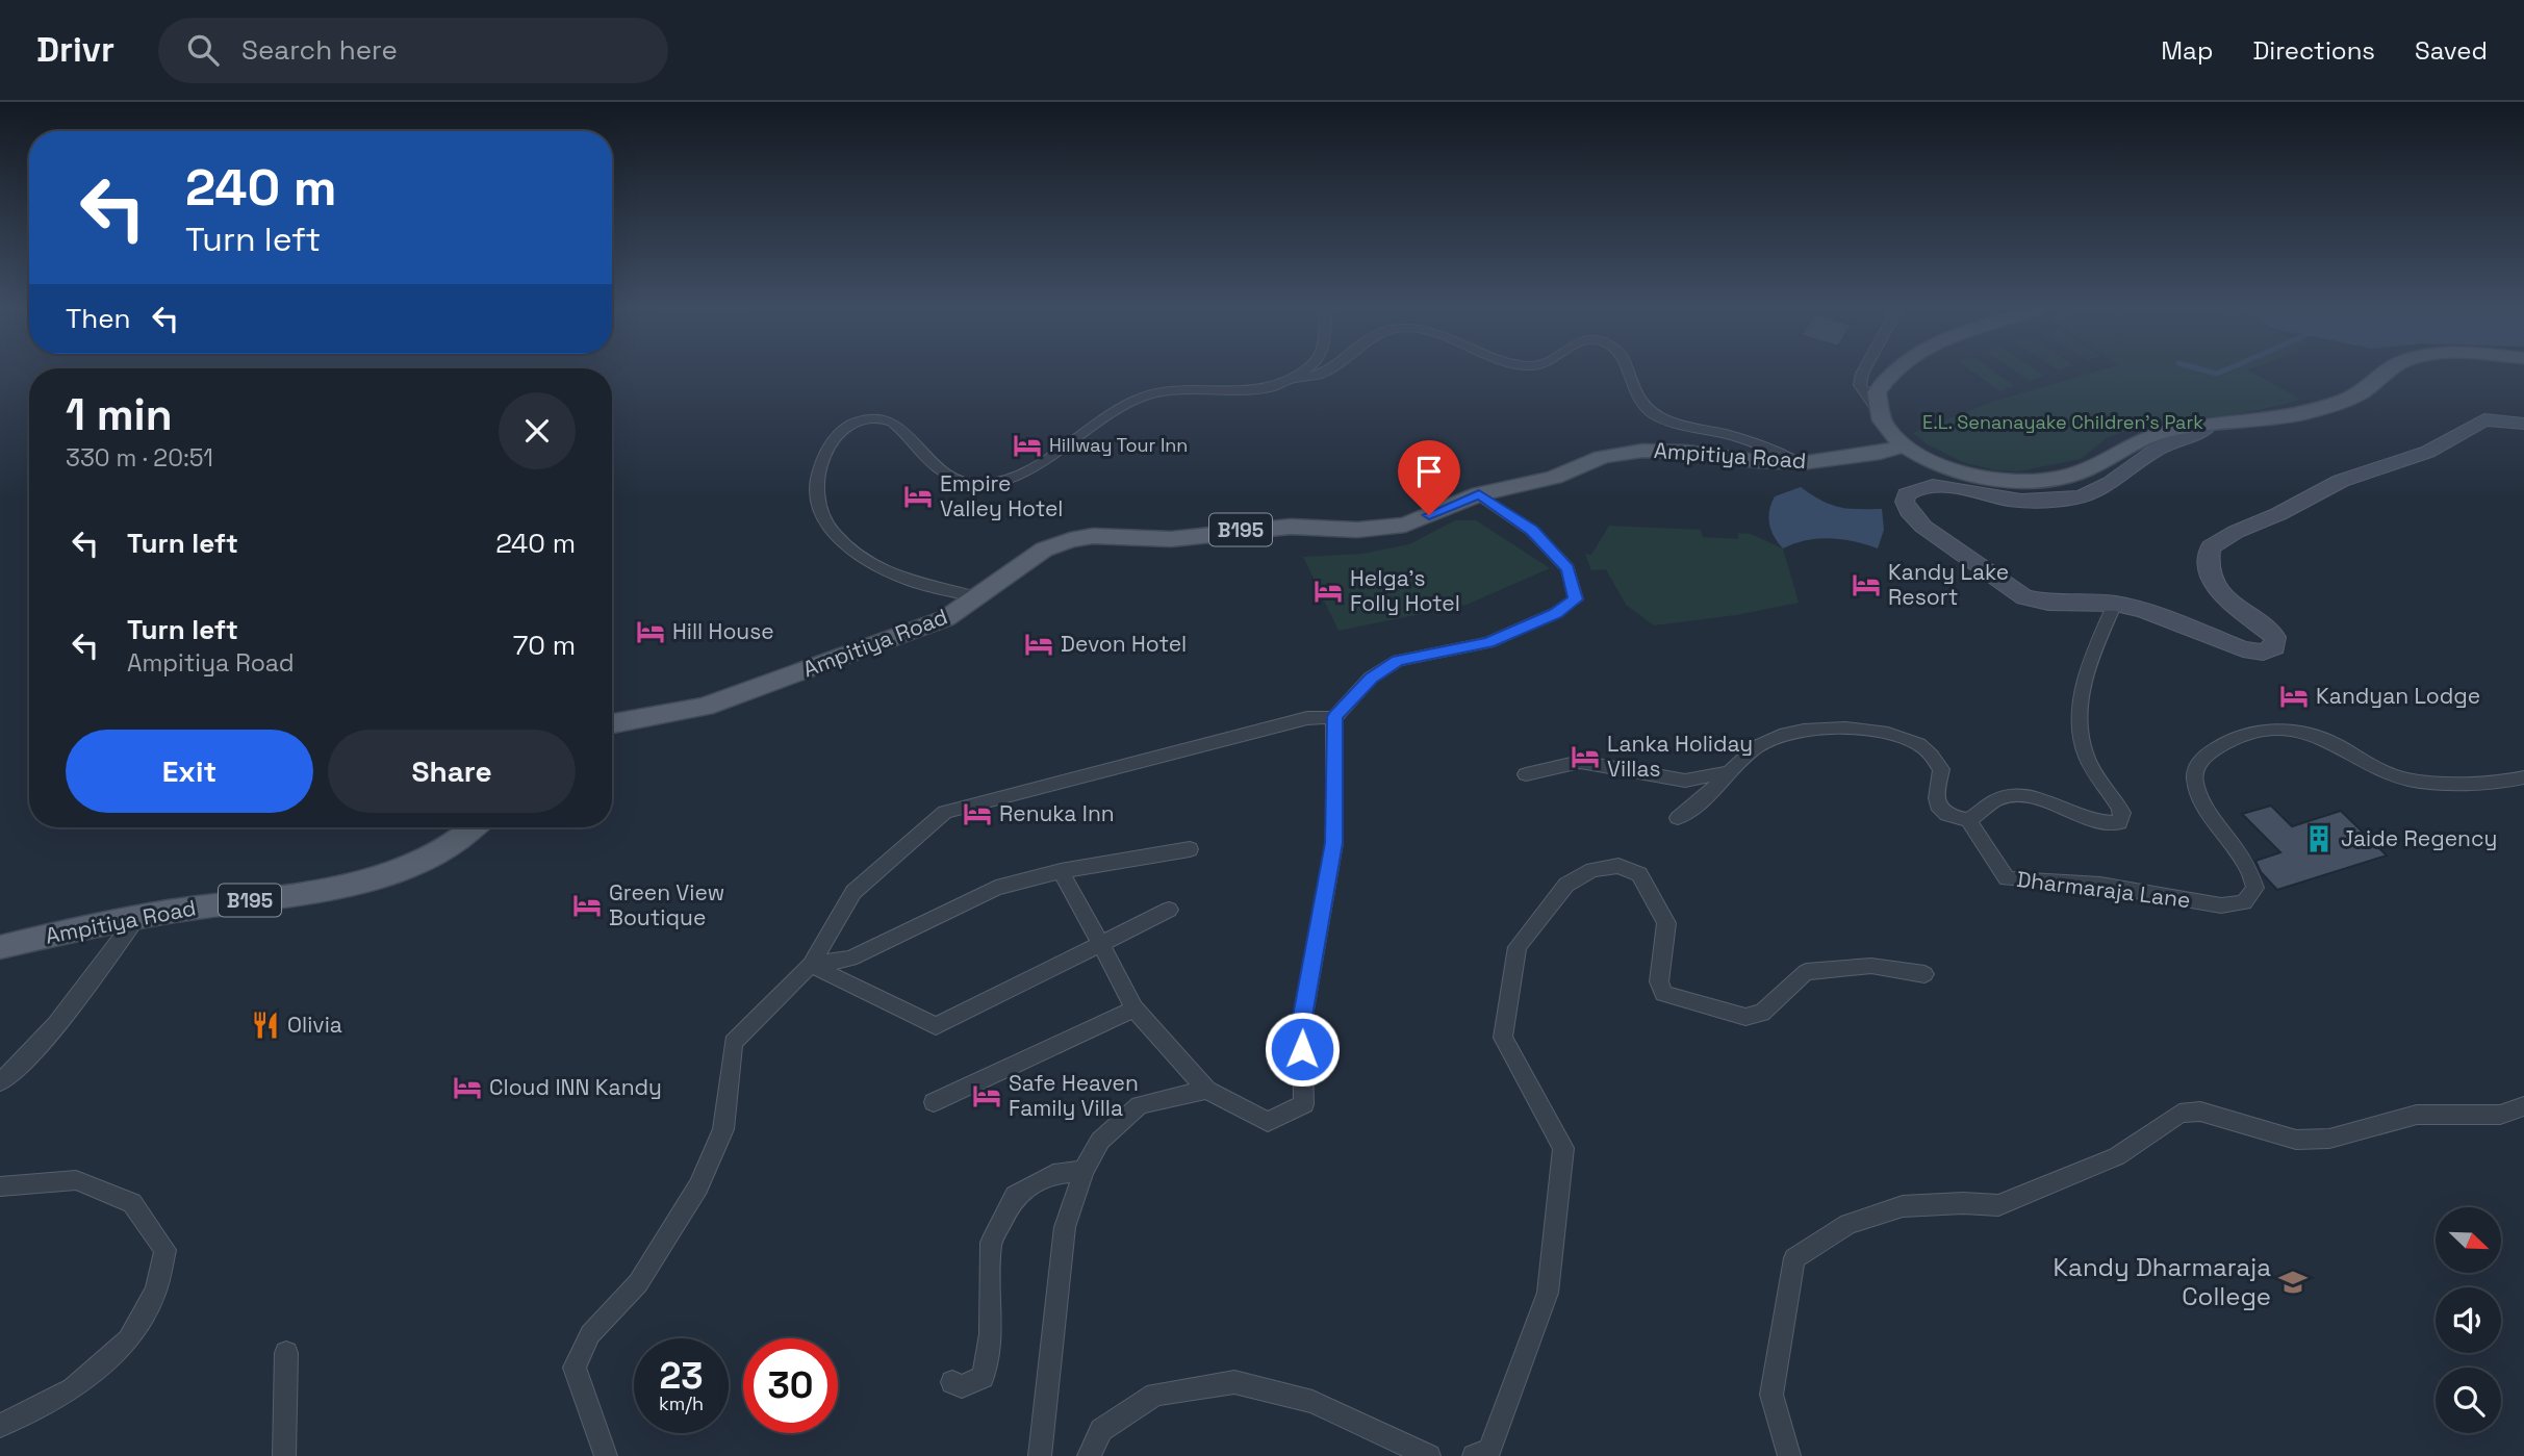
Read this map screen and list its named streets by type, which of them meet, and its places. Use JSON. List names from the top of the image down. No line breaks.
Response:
{"streets":{"main road":["Ampitiya Road","B195"],"street":["Dharmaraja Lane"]},"parks":["E.L. Senanayake Children's Park"],"places":{"hotel":["Hillway Tour Inn","Empire Valley Hotel","Kandy Lake Resort","Helga's Folly Hotel","Hill House","Devon Hotel","Kandyan Lodge","Lanka Holiday Villas","Renuka Inn","Green View Boutique","Cloud INN Kandy","Safe Heaven Family Villa"],"building":["Jaide Regency"],"restaurant":["Olivia"],"school or university":["Kandy Dharmaraja College"]},"north":"bottom right","page":{"header":"Drivr","search":"Search here","nav":["Map","Directions","Saved"],"turn":["240 m","Turn left"],"then":"Then","heading":["1 min","330 m · 20:51"],"list":[{"name":"Turn left","value":"240 m"},{"name":"Turn left","note":"Ampitiya Road","value":"70 m"}],"buttons":["Exit","Share"],"speed":"23 km/h","limit":"30"}}
